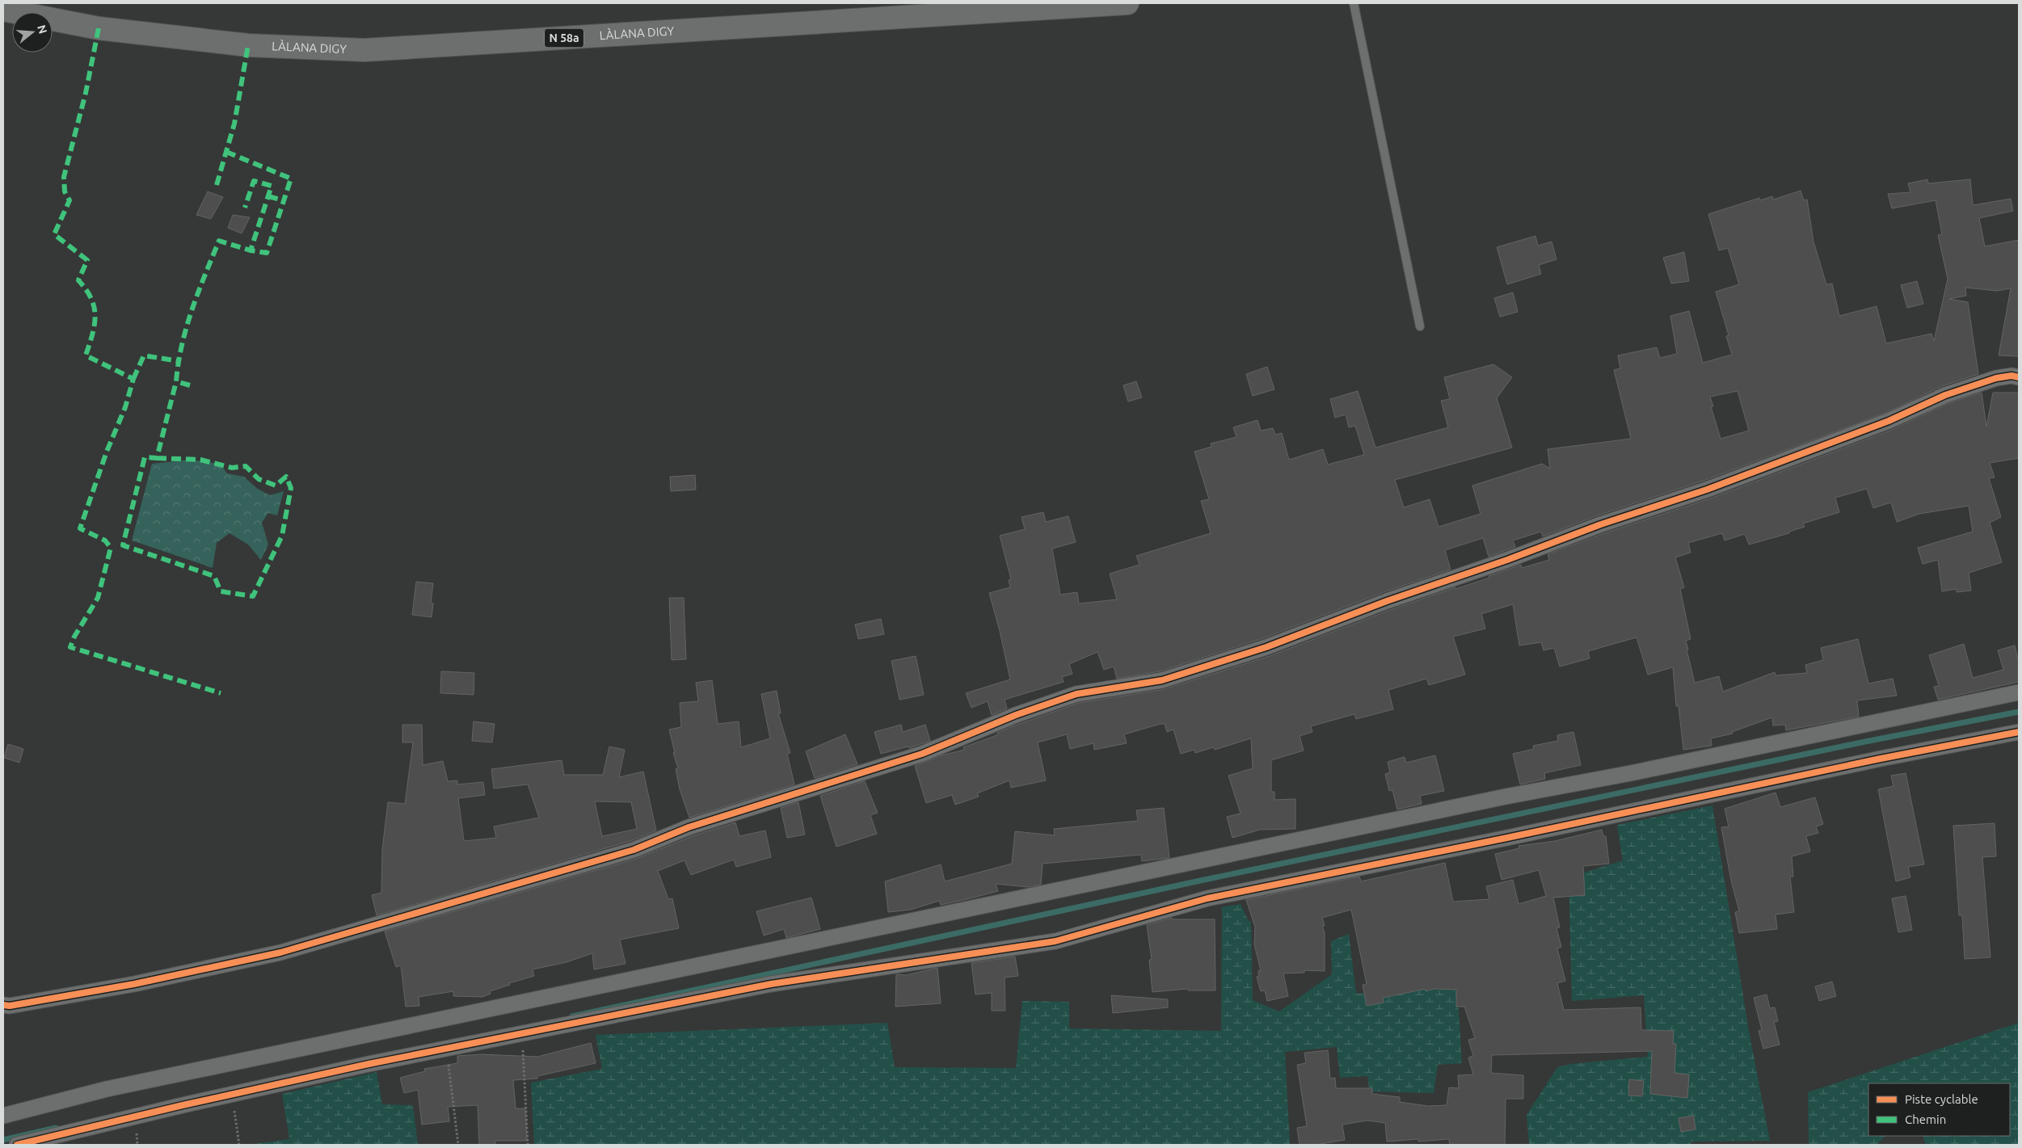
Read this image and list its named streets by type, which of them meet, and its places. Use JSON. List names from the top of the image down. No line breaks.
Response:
{"streets":{"main road":["LÀLANA DIGY","N 58a"]},"legend":["Piste cyclable","Chemin"],"north":"right"}
